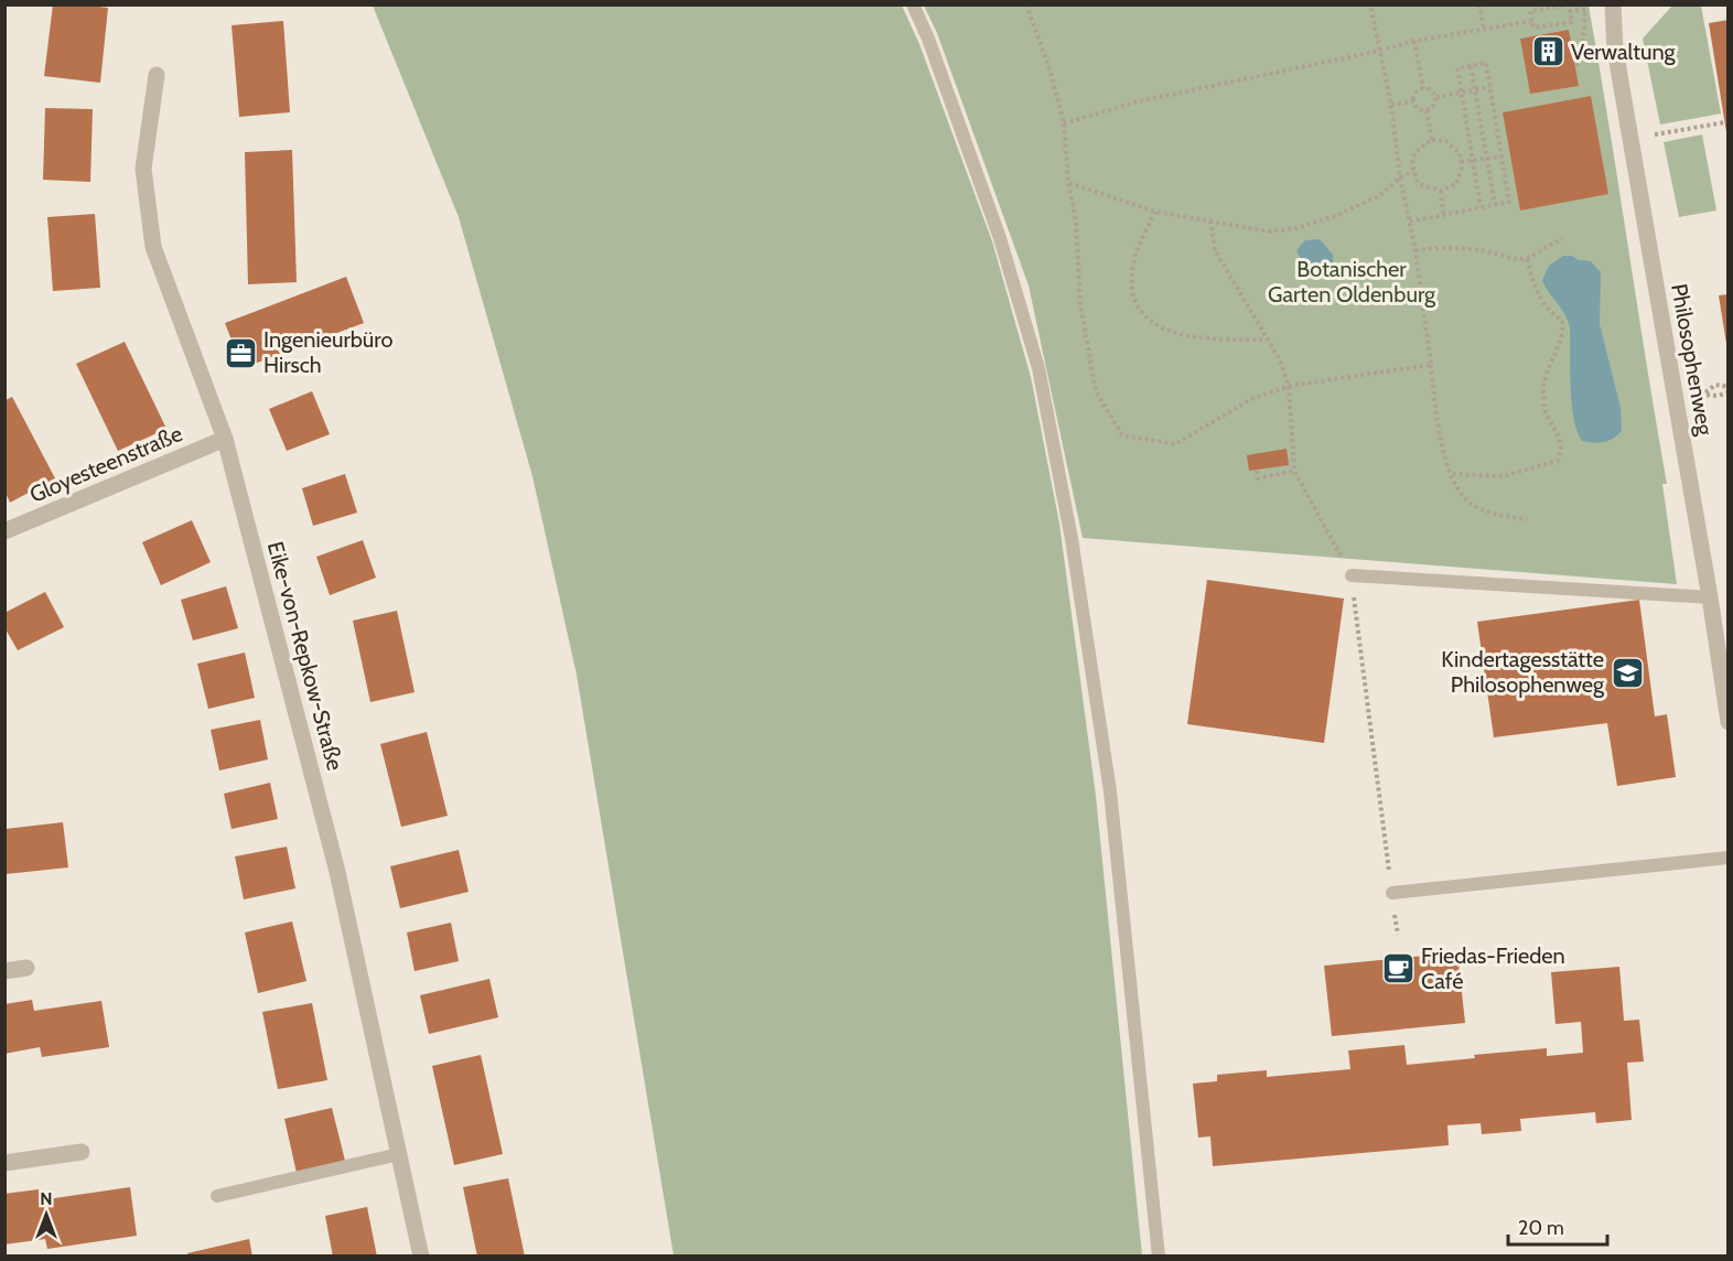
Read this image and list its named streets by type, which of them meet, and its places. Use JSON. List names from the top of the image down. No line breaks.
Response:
{"streets":{"street":["Philosophenweg","Gloyesteenstraße","Eike-von-Repkow-Straße"]},"crossings":[["Gloyesteenstraße","Eike-von-Repkow-Straße"]],"parks":["Botanischer Garten Oldenburg"],"places":{"building":["Verwaltung"],"office":["Ingenieurbüro Hirsch"],"school or university":["Kindertagesstätte Philosophenweg"],"cafe":["Friedas-Frieden Café"]},"scale_bar":"20 m","north":"top"}
